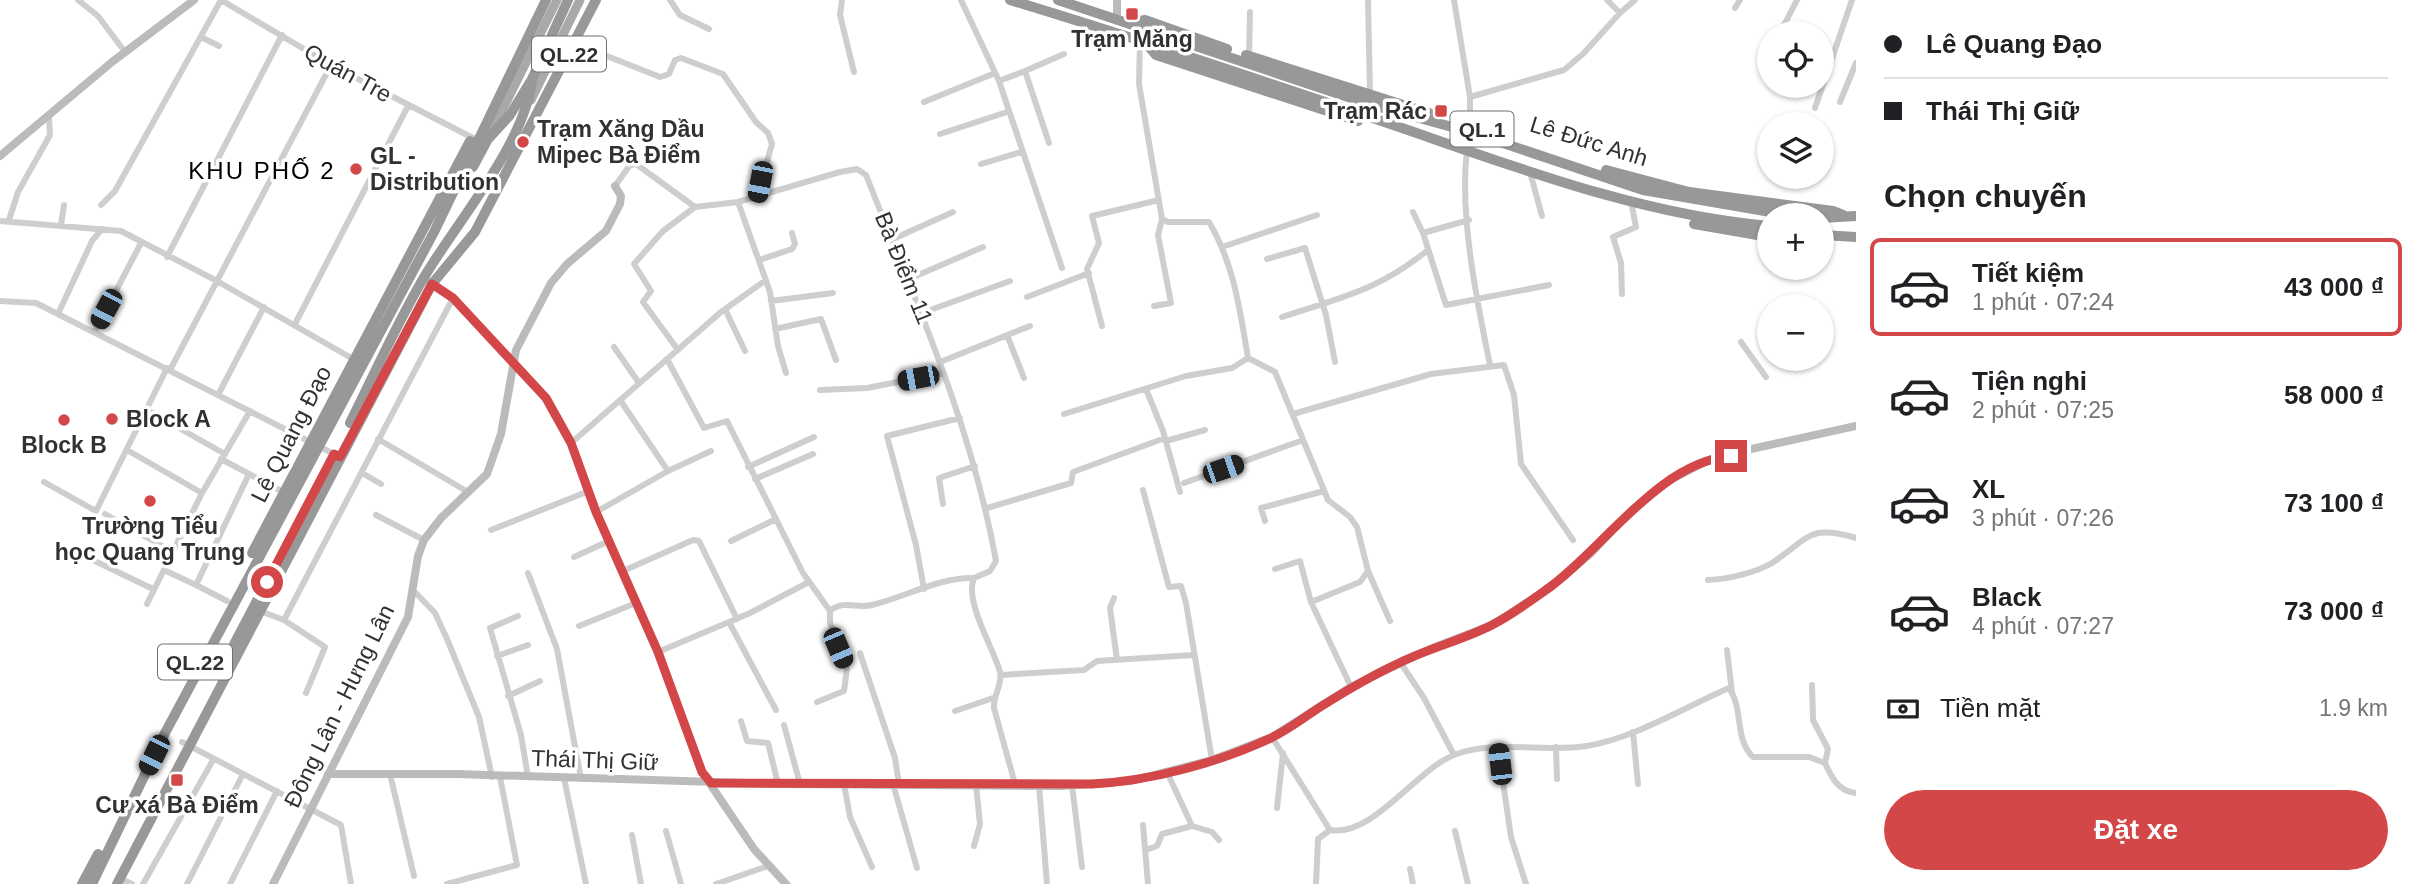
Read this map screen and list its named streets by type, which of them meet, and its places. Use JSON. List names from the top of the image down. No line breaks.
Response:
{"streets":{"highway":["QL.22","QL.1","Lê Đức Anh","Lê Quang Đạo"],"street":["Quán Tre","Bà Điểm 11","Đông Lân - Hưng Lân","Thái Thị Giữ"]},"crossings":[["Quán Tre","Lê Quang Đạo"],["Đông Lân - Hưng Lân","Thái Thị Giữ"]],"districts":["KHU PHỐ 2"],"places":{"transit":["Trạm Măng","Trạm Rác","Cư xá Bà Điểm"],"other":["Trạm Xăng Dầu Mipec Bà Điểm","GL - Distribution","Block A","Block B","Trường Tiểu học Quang Trung"]},"page":{"banner":["Lê Quang Đạo","Thái Thị Giữ"],"map_buttons":["+","−"],"heading":"Chọn chuyến","list":[{"name":"Tiết kiệm","note":"1 phút · 07:24","value":"43 000 ₫"},{"name":"Tiện nghi","note":"2 phút · 07:25","value":"58 000 ₫"},{"name":"XL","note":"3 phút · 07:26","value":"73 100 ₫"},{"name":"Black","note":"4 phút · 07:27","value":"73 000 ₫"}],"pay":["Tiền mặt","1.9 km"],"buttons":"Đặt xe"}}
